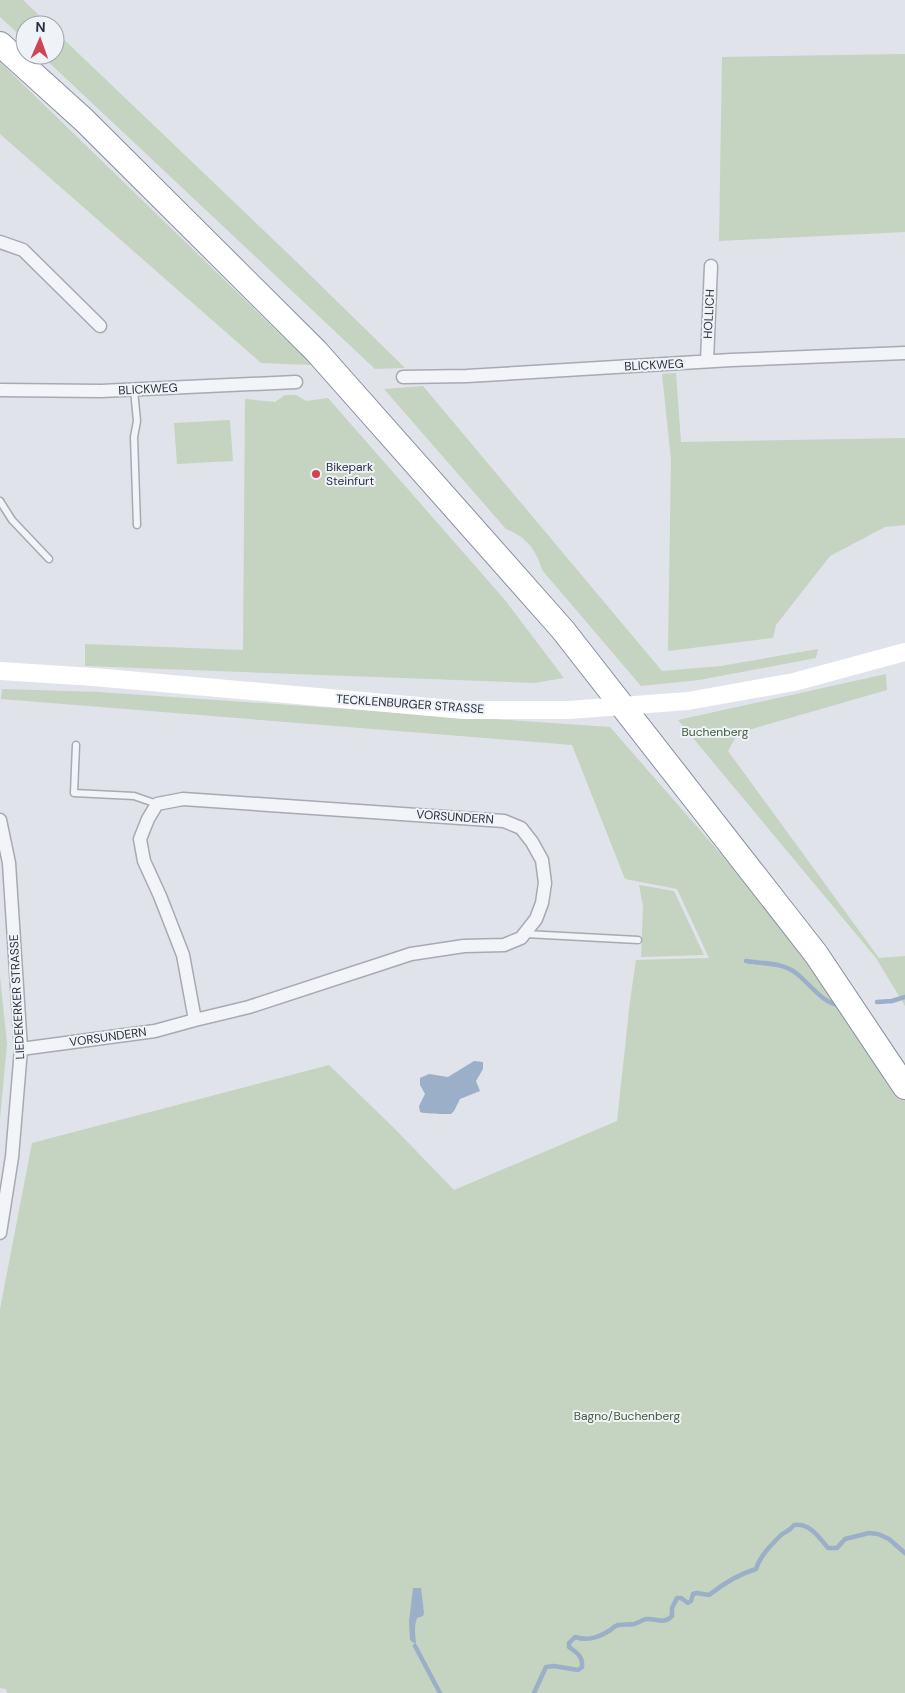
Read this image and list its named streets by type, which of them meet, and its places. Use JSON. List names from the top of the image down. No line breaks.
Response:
{"streets":{"main road":["TECKLENBURGER STRASSE"],"street":["HOLLICH","BLICKWEG","VORSUNDERN","LIEDEKERKER STRASSE"]},"crossings":[["HOLLICH","BLICKWEG"],["VORSUNDERN","LIEDEKERKER STRASSE"]],"parks":["Buchenberg","Bagno/Buchenberg"],"places":["Bikepark Steinfurt"],"north":"top"}
